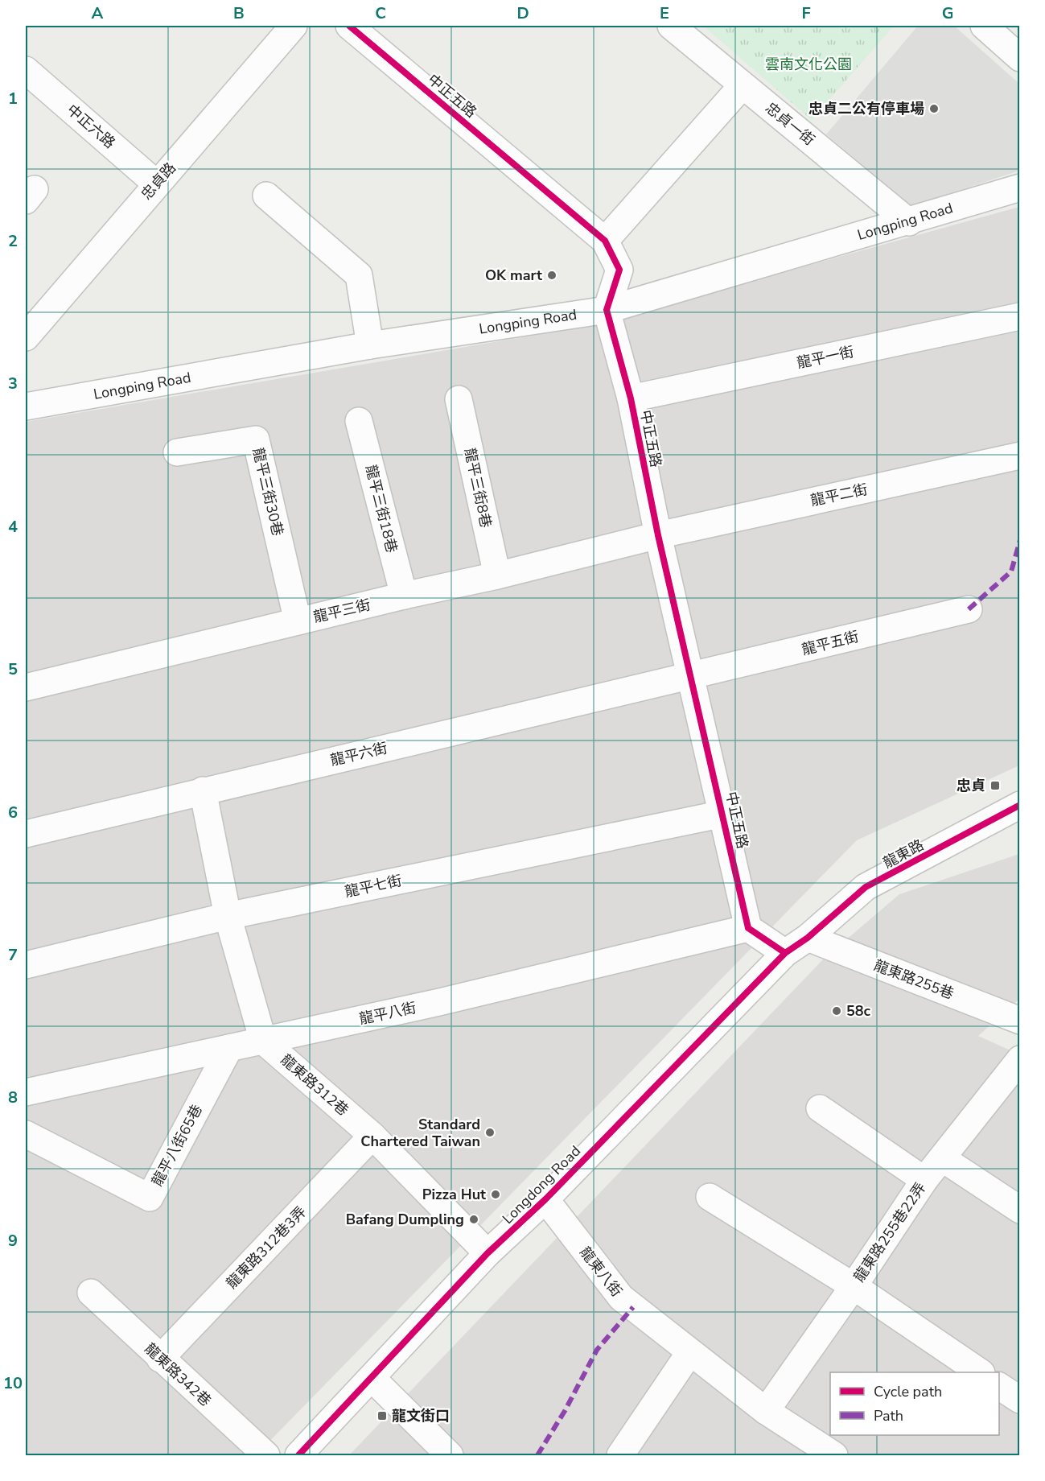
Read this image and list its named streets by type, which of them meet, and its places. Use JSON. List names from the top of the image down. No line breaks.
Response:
{"streets":{"street":["中正五路","忠貞一街","中正六路","忠貞路","Longping Road","龍平一街","龍平三街8巷","龍平三街30巷","龍平二街","龍平三街18巷","龍平三街","龍平五街","龍平六街","龍東路","龍平七街","龍東路255巷","龍平八街","龍東路312巷","龍平八街65巷","Longdong Road","龍東路255巷22弄","龍東路312巷3弄","龍東八街","龍東路342巷"]},"crossings":[["中正五路","Longping Road"],["中正五路","龍平一街"],["中正五路","龍平二街"],["中正五路","龍平三街"],["中正五路","龍平五街"],["中正五路","龍平六街"],["中正五路","龍平七街"],["中正五路","龍平八街"],["忠貞一街","Longping Road"],["中正六路","忠貞路"],["龍平三街8巷","龍平三街"],["龍平三街30巷","龍平三街"],["龍平二街","龍平三街"],["龍平三街18巷","龍平三街"],["龍平五街","龍平六街"],["龍東路","龍東路255巷"],["龍東路","Longdong Road"],["龍東路255巷","Longdong Road"],["龍平八街","龍東路312巷"],["龍平八街","龍平八街65巷"],["龍東路312巷","Longdong Road"],["龍東路312巷","龍東路312巷3弄"],["Longdong Road","龍東八街"],["龍東路255巷22弄","龍東八街"],["龍東路312巷3弄","龍東路342巷"]],"parks":["雲南文化公園"],"places":{"other":["忠貞二公有停車場","OK mart","58c","Standard Chartered Taiwan","Pizza Hut","Bafang Dumpling"],"transit":["忠貞","龍文街口"]},"legend":["Cycle path","Path"],"grid":{"columns":["A","B","C","D","E","F","G"],"rows":["1","2","3","4","5","6","7","8","9","10"]}}
